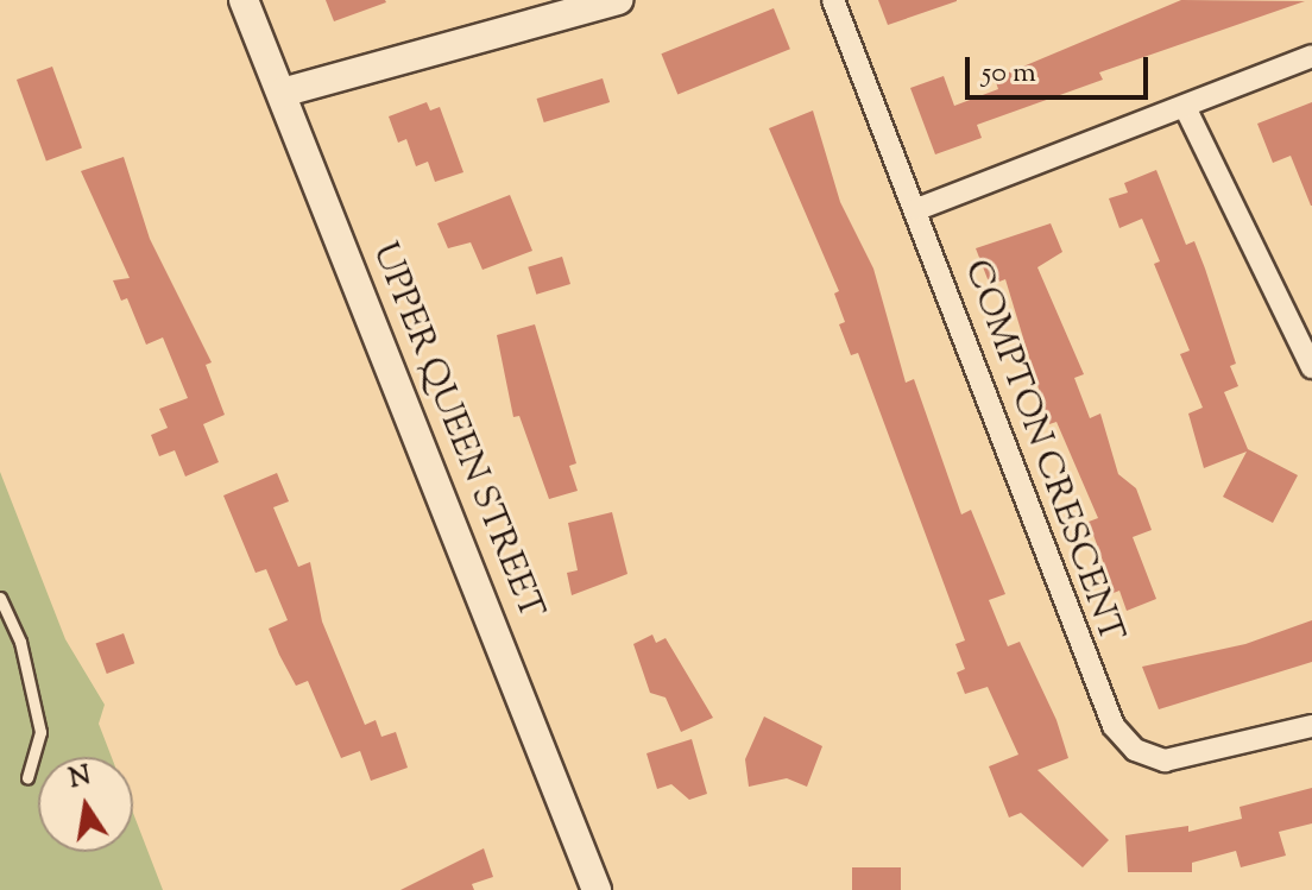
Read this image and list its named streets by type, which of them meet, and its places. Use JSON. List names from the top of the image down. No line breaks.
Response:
{"streets":{"street":["UPPER QUEEN STREET","COMPTON CRESCENT"]},"scale_bar":"50 m","north":"top"}
